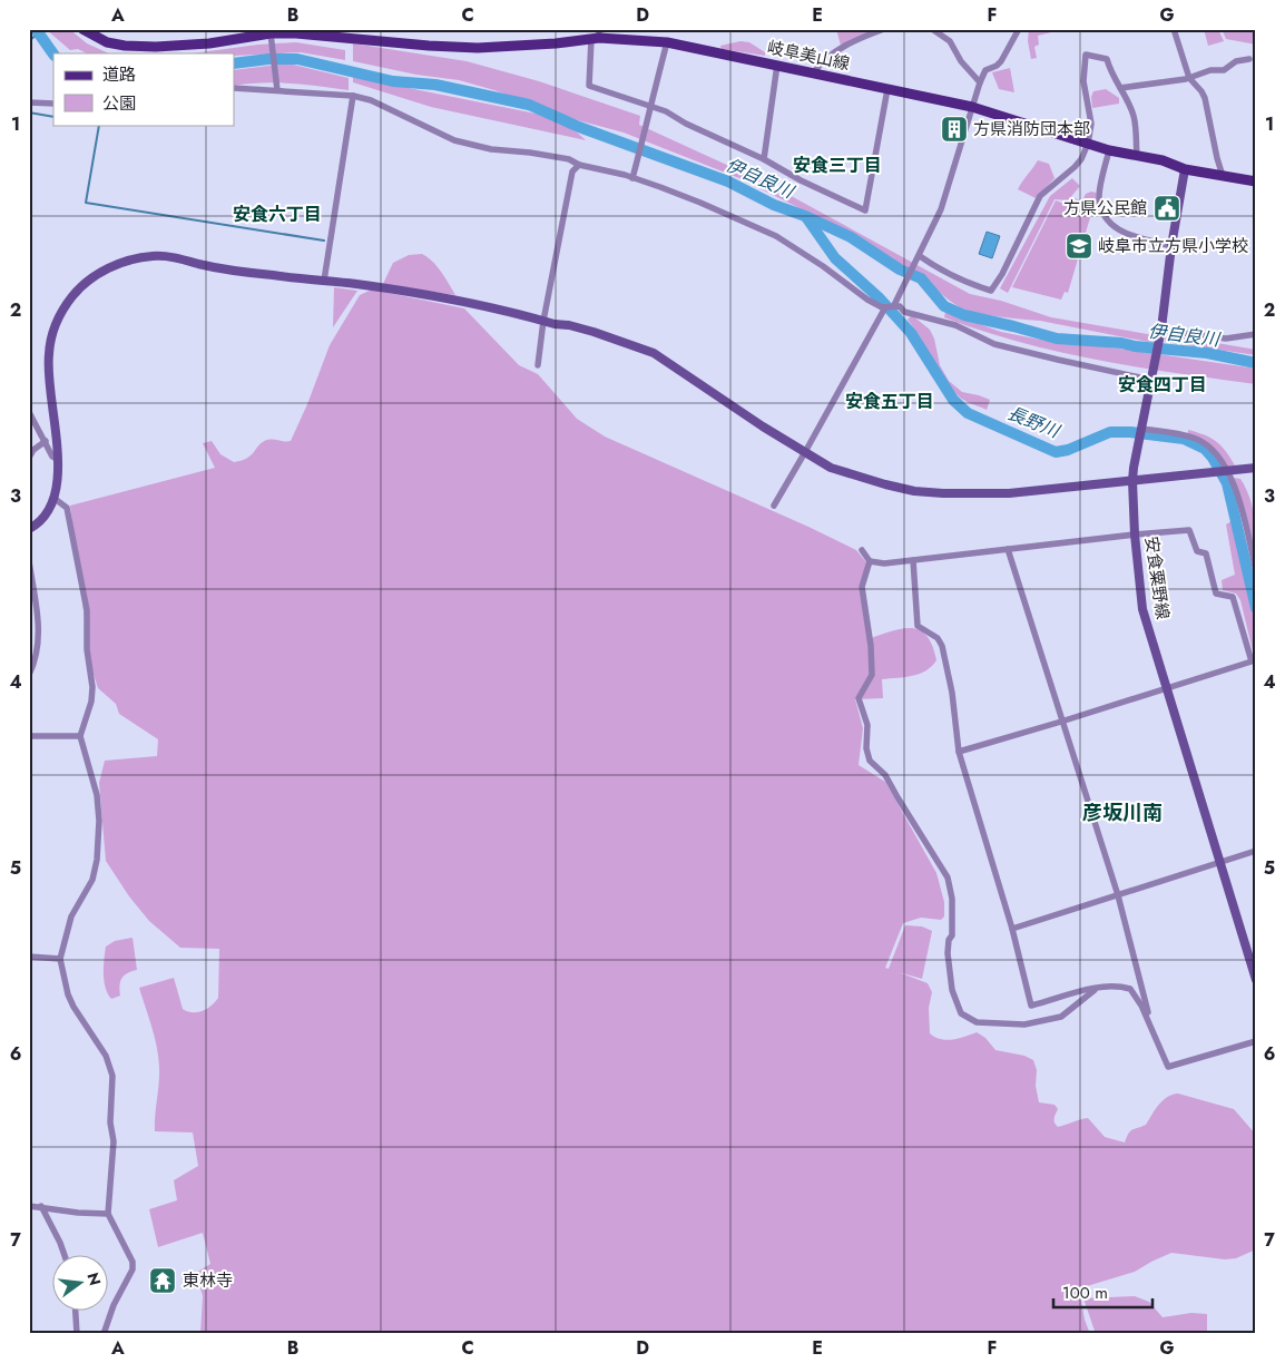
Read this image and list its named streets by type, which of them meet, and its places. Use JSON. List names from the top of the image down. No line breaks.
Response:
{"streets":{"main road":["岐阜美山線"],"street":["安食粟野線"]},"crossings":[["岐阜美山線","安食粟野線"]],"districts":["安食三丁目","安食六丁目","安食四丁目","安食五丁目","彦坂川南"],"water":["伊自良川","長野川"],"places":{"building":["方県消防団本部"],"public building":["方県公民館"],"school or university":["岐阜市立方県小学校"],"temple":["東林寺"]},"legend":["道路","公園"],"scale_bar":"100 m","north":"right","grid":{"columns":["A","B","C","D","E","F","G"],"rows":["1","2","3","4","5","6","7"]}}
